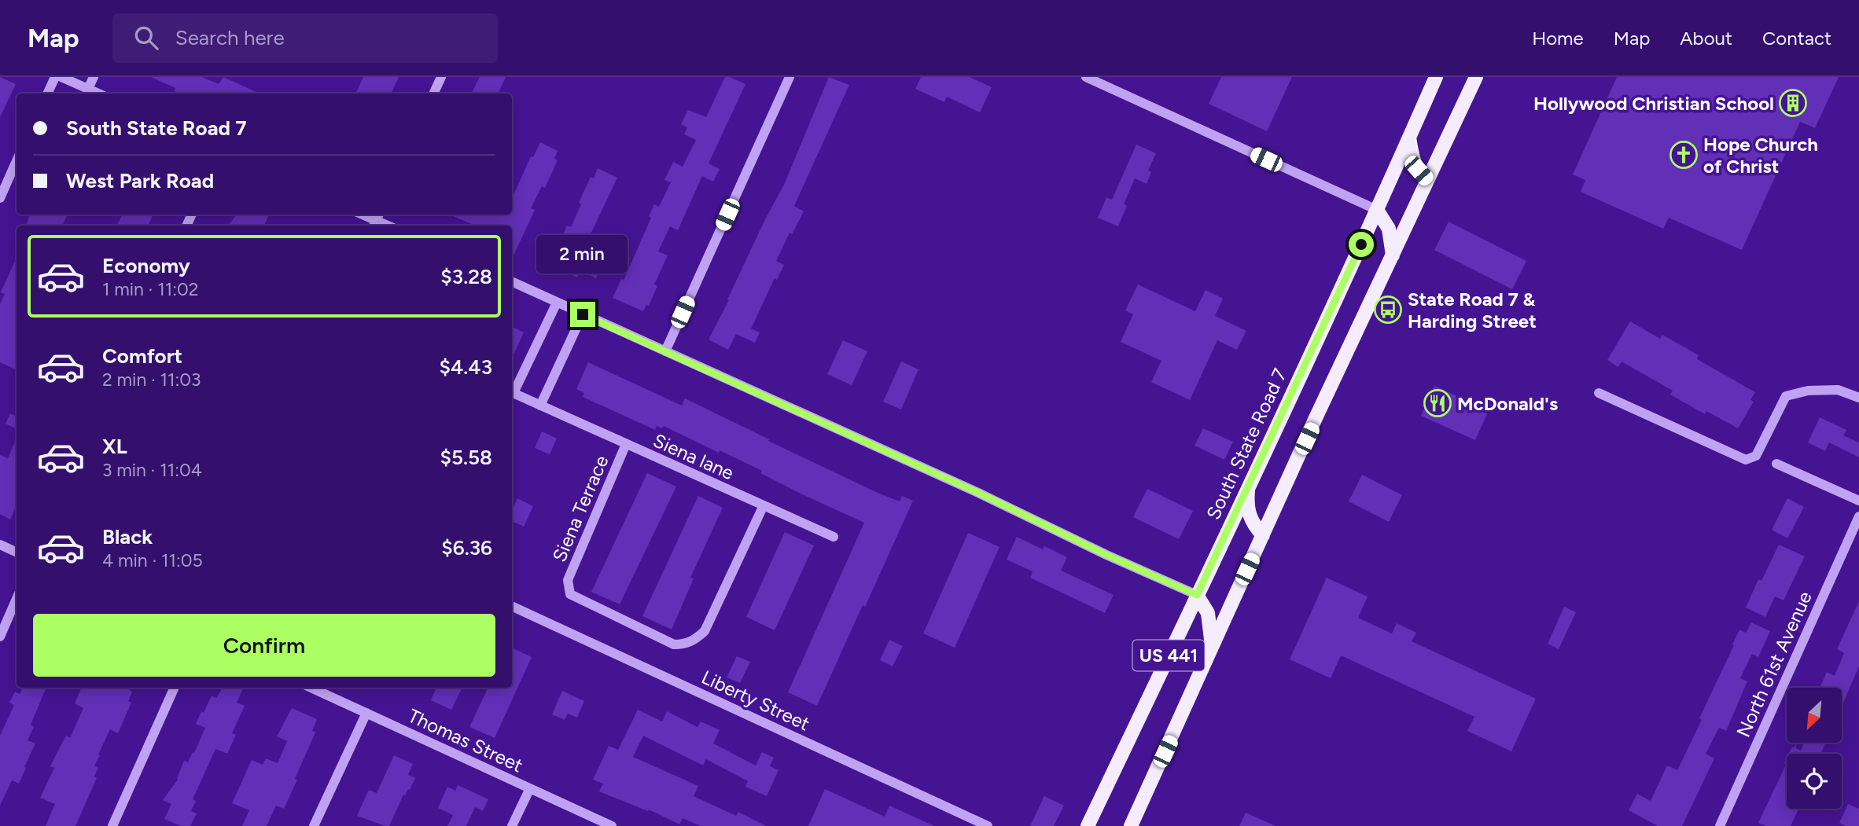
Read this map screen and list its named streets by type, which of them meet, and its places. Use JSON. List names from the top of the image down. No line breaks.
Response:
{"streets":{"main road":["South State Road 7","US 441"],"street":["Siena lane","Siena Terrace","North 61st Avenue","Liberty Street","Thomas Street"]},"crossings":[["Siena lane","Siena Terrace"]],"places":{"building":["Hollywood Christian School"],"church":["Hope Church of Christ"],"bus stop":["State Road 7 & Harding Street"],"restaurant":["McDonald's"]},"north":"bottom left","page":{"header":"Map","search":"Search here","nav":["Home","Map","About","Contact"],"banner":["South State Road 7","West Park Road"],"bubble":"2 min","list":[{"name":"Economy","note":"1 min · 11:02","value":"$3.28"},{"name":"Comfort","note":"2 min · 11:03","value":"$4.43"},{"name":"XL","note":"3 min · 11:04","value":"$5.58"},{"name":"Black","note":"4 min · 11:05","value":"$6.36"}],"buttons":"Confirm"}}
